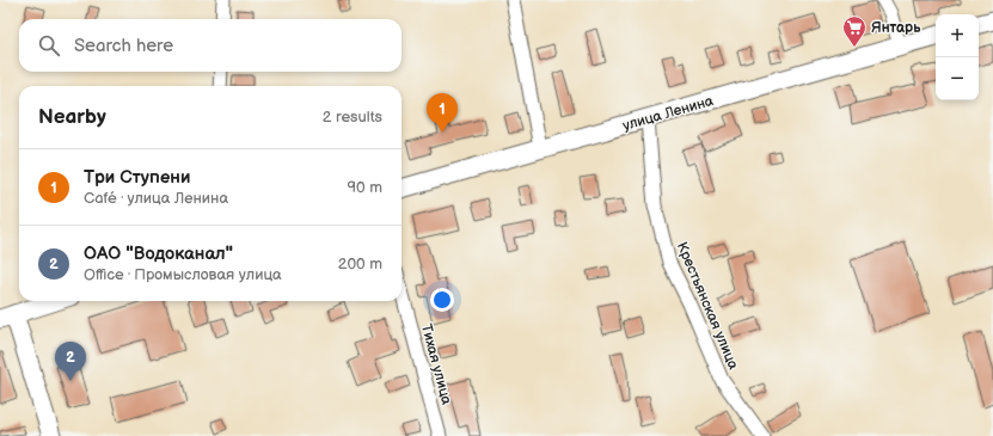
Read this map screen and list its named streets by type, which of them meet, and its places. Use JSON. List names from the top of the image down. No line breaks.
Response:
{"streets":{"main road":["улица Ленина"],"street":["Крестьянская улица","Тихая улица"]},"crossings":[["улица Ленина","Крестьянская улица"]],"places":{"supermarket":["Янтарь"]},"page":{"map_buttons":["+","−"],"search":"Search here","heading":["Nearby","2 results"],"pins":["1","2"],"list":[{"mark":"1","name":"Три Ступени","note":"Café · улица Ленина","value":"90 m"},{"mark":"2","name":"ОАО \"Водоканал\"","note":"Office · Промысловая улица","value":"200 m"}]}}
